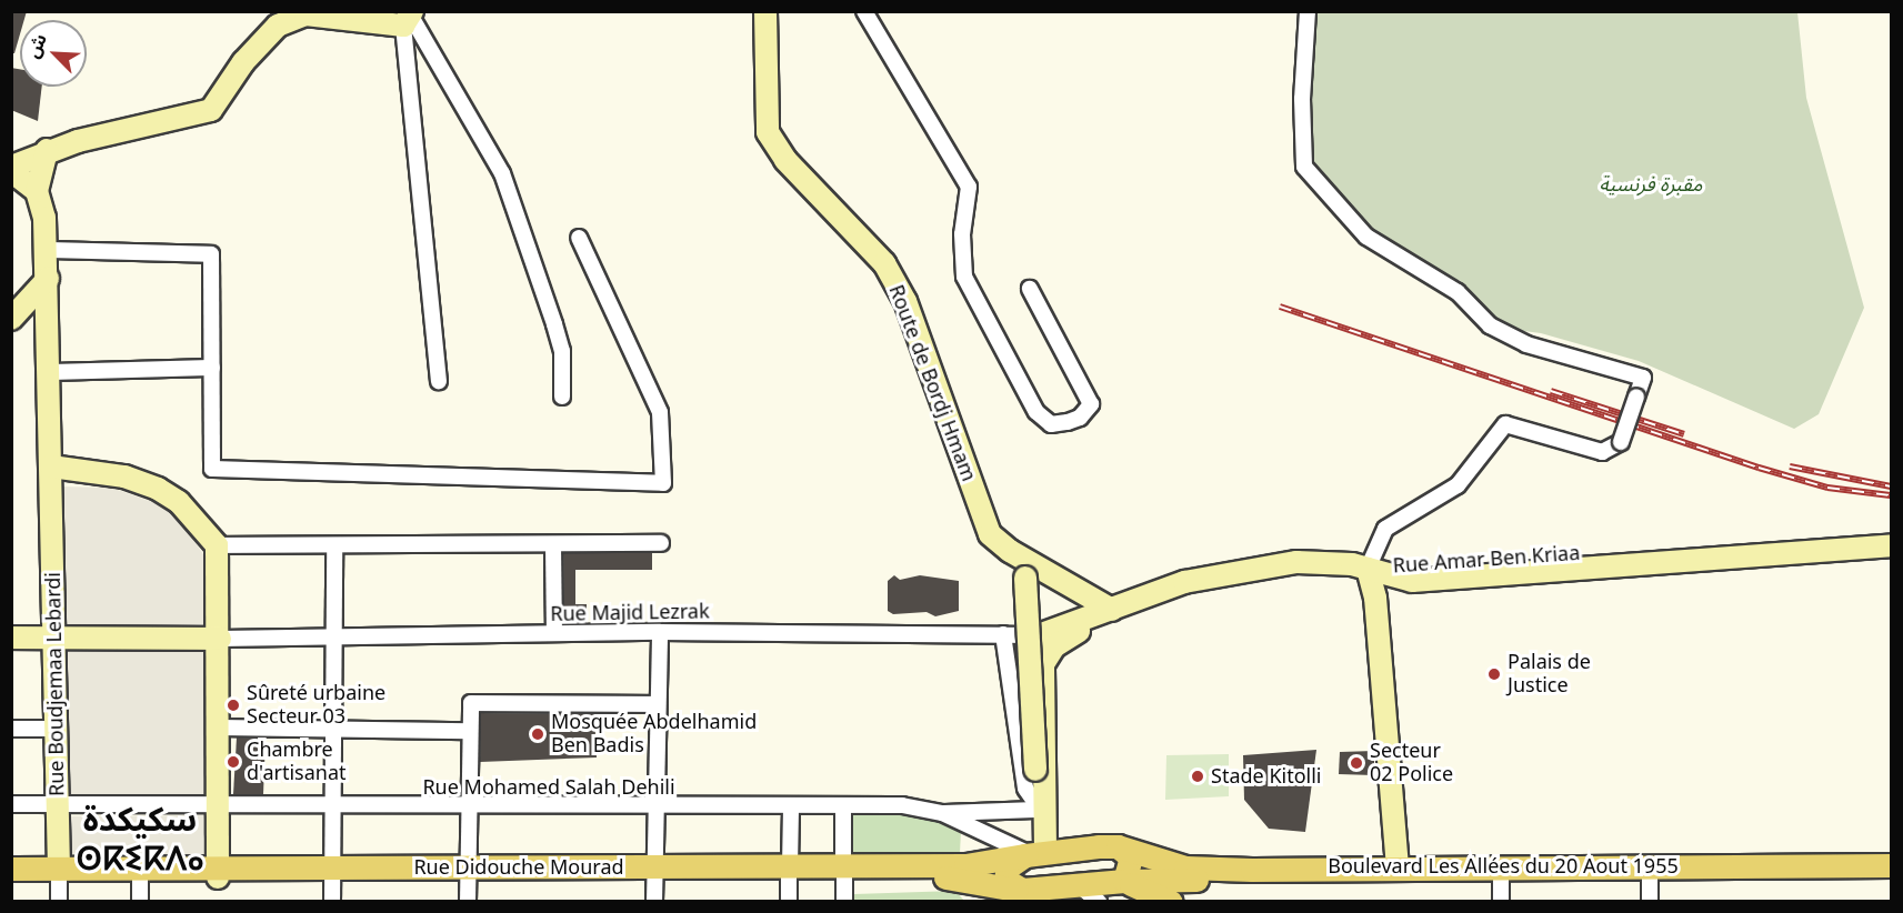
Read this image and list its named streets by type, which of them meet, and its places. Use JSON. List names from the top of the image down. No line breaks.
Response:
{"streets":{"main road":["Route de Bordj Hmam","Rue Amar Ben Kriaa","Rue Boudjemaa Lebardi","Boulevard Les Allées du 20 Aout 1955","Rue Didouche Mourad"],"street":["Rue Majid Lezrak","Rue Mohamed Salah Dehili"]},"crossings":[["Rue Boudjemaa Lebardi","Rue Mohamed Salah Dehili"],["Rue Boudjemaa Lebardi","Rue Didouche Mourad"],["Rue Mohamed Salah Dehili","Boulevard Les Allées du 20 Aout 1955"],["Rue Mohamed Salah Dehili","Rue Didouche Mourad"],["Boulevard Les Allées du 20 Aout 1955","Rue Didouche Mourad"]],"districts":["سكيكدة ⵙⴽⵉⴽⴷⴰ"],"parks":["مقبرة فرنسية"],"places":["Palais de Justice","Sûreté urbaine Secteur 03","Mosquée Abdelhamid Ben Badis","Chambre d'artisanat","Secteur 02 Police","Stade Kitolli"],"north":"top left"}
